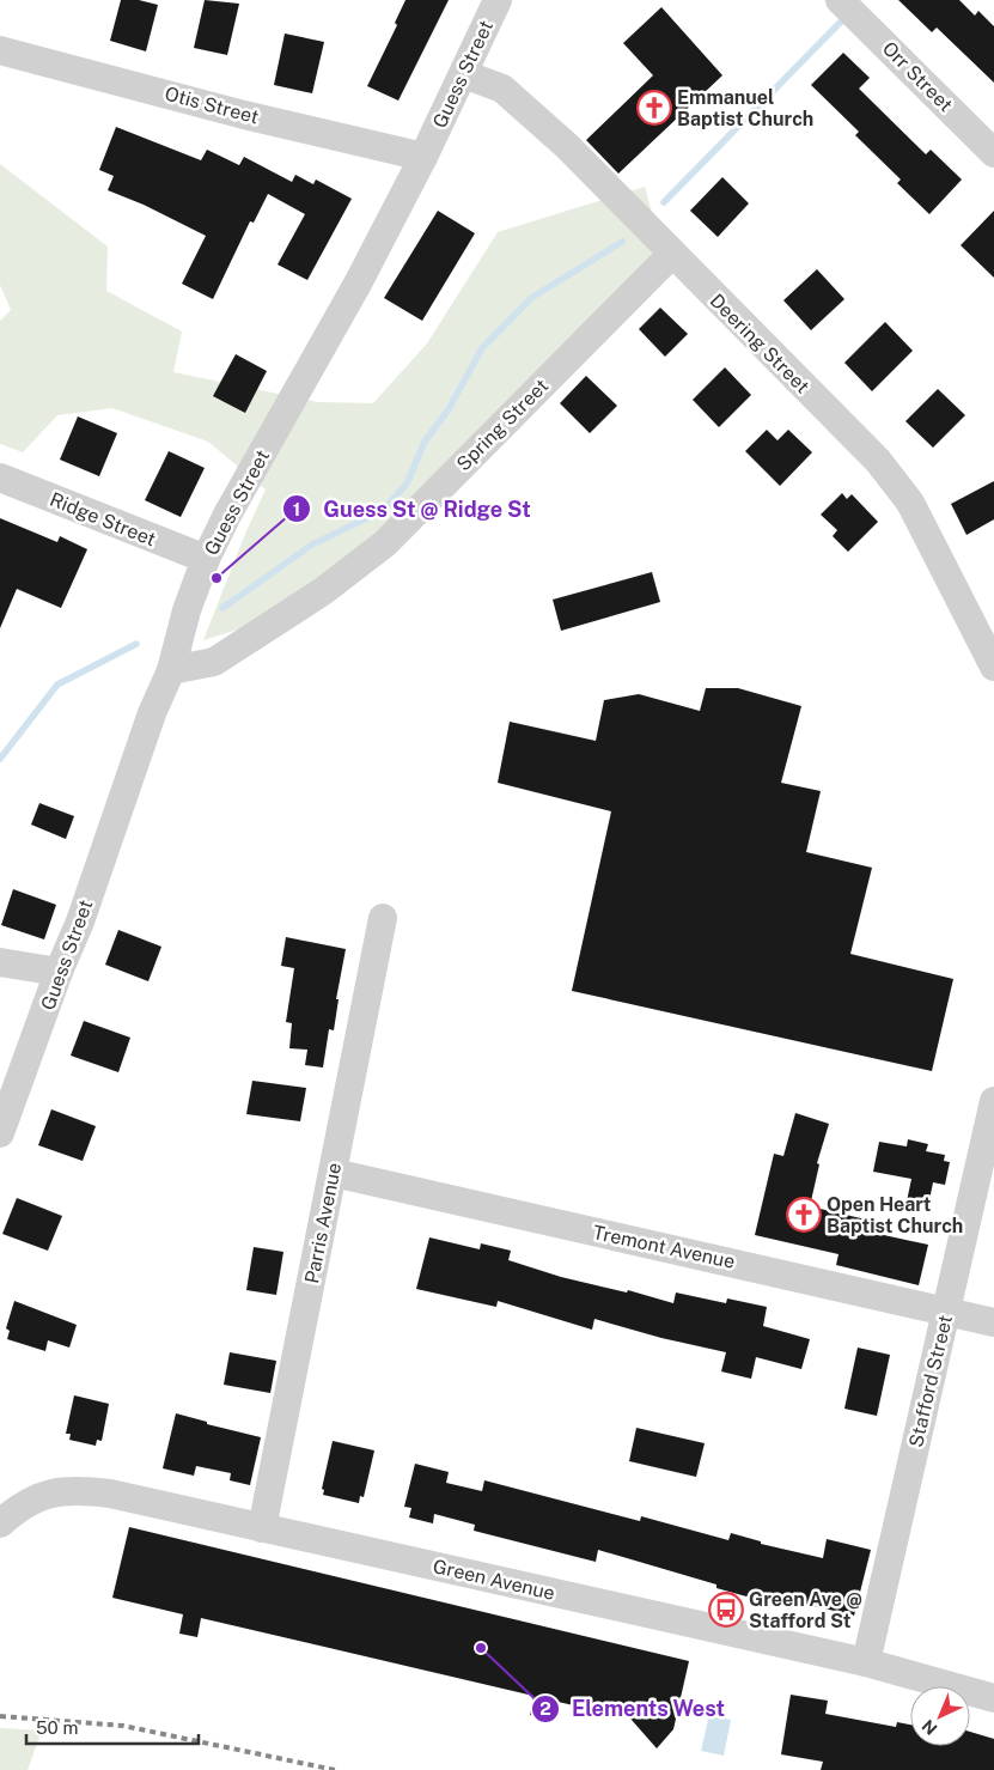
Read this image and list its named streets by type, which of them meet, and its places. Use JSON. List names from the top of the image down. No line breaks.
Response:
{"streets":{"street":["Guess Street","Orr Street","Otis Street","Deering Street","Spring Street","Ridge Street","Parris Avenue","Tremont Avenue","Stafford Street","Green Avenue"]},"crossings":[["Guess Street","Otis Street"],["Guess Street","Deering Street"],["Guess Street","Spring Street"],["Guess Street","Ridge Street"],["Deering Street","Spring Street"],["Parris Avenue","Tremont Avenue"],["Parris Avenue","Green Avenue"],["Tremont Avenue","Stafford Street"],["Stafford Street","Green Avenue"]],"places":{"church":["Emmanuel Baptist Church","Open Heart Baptist Church"],"other":["Guess St @ Ridge St","Elements West"],"bus stop":["Green Ave @ Stafford St"]},"scale_bar":"50 m","north":"bottom left"}
